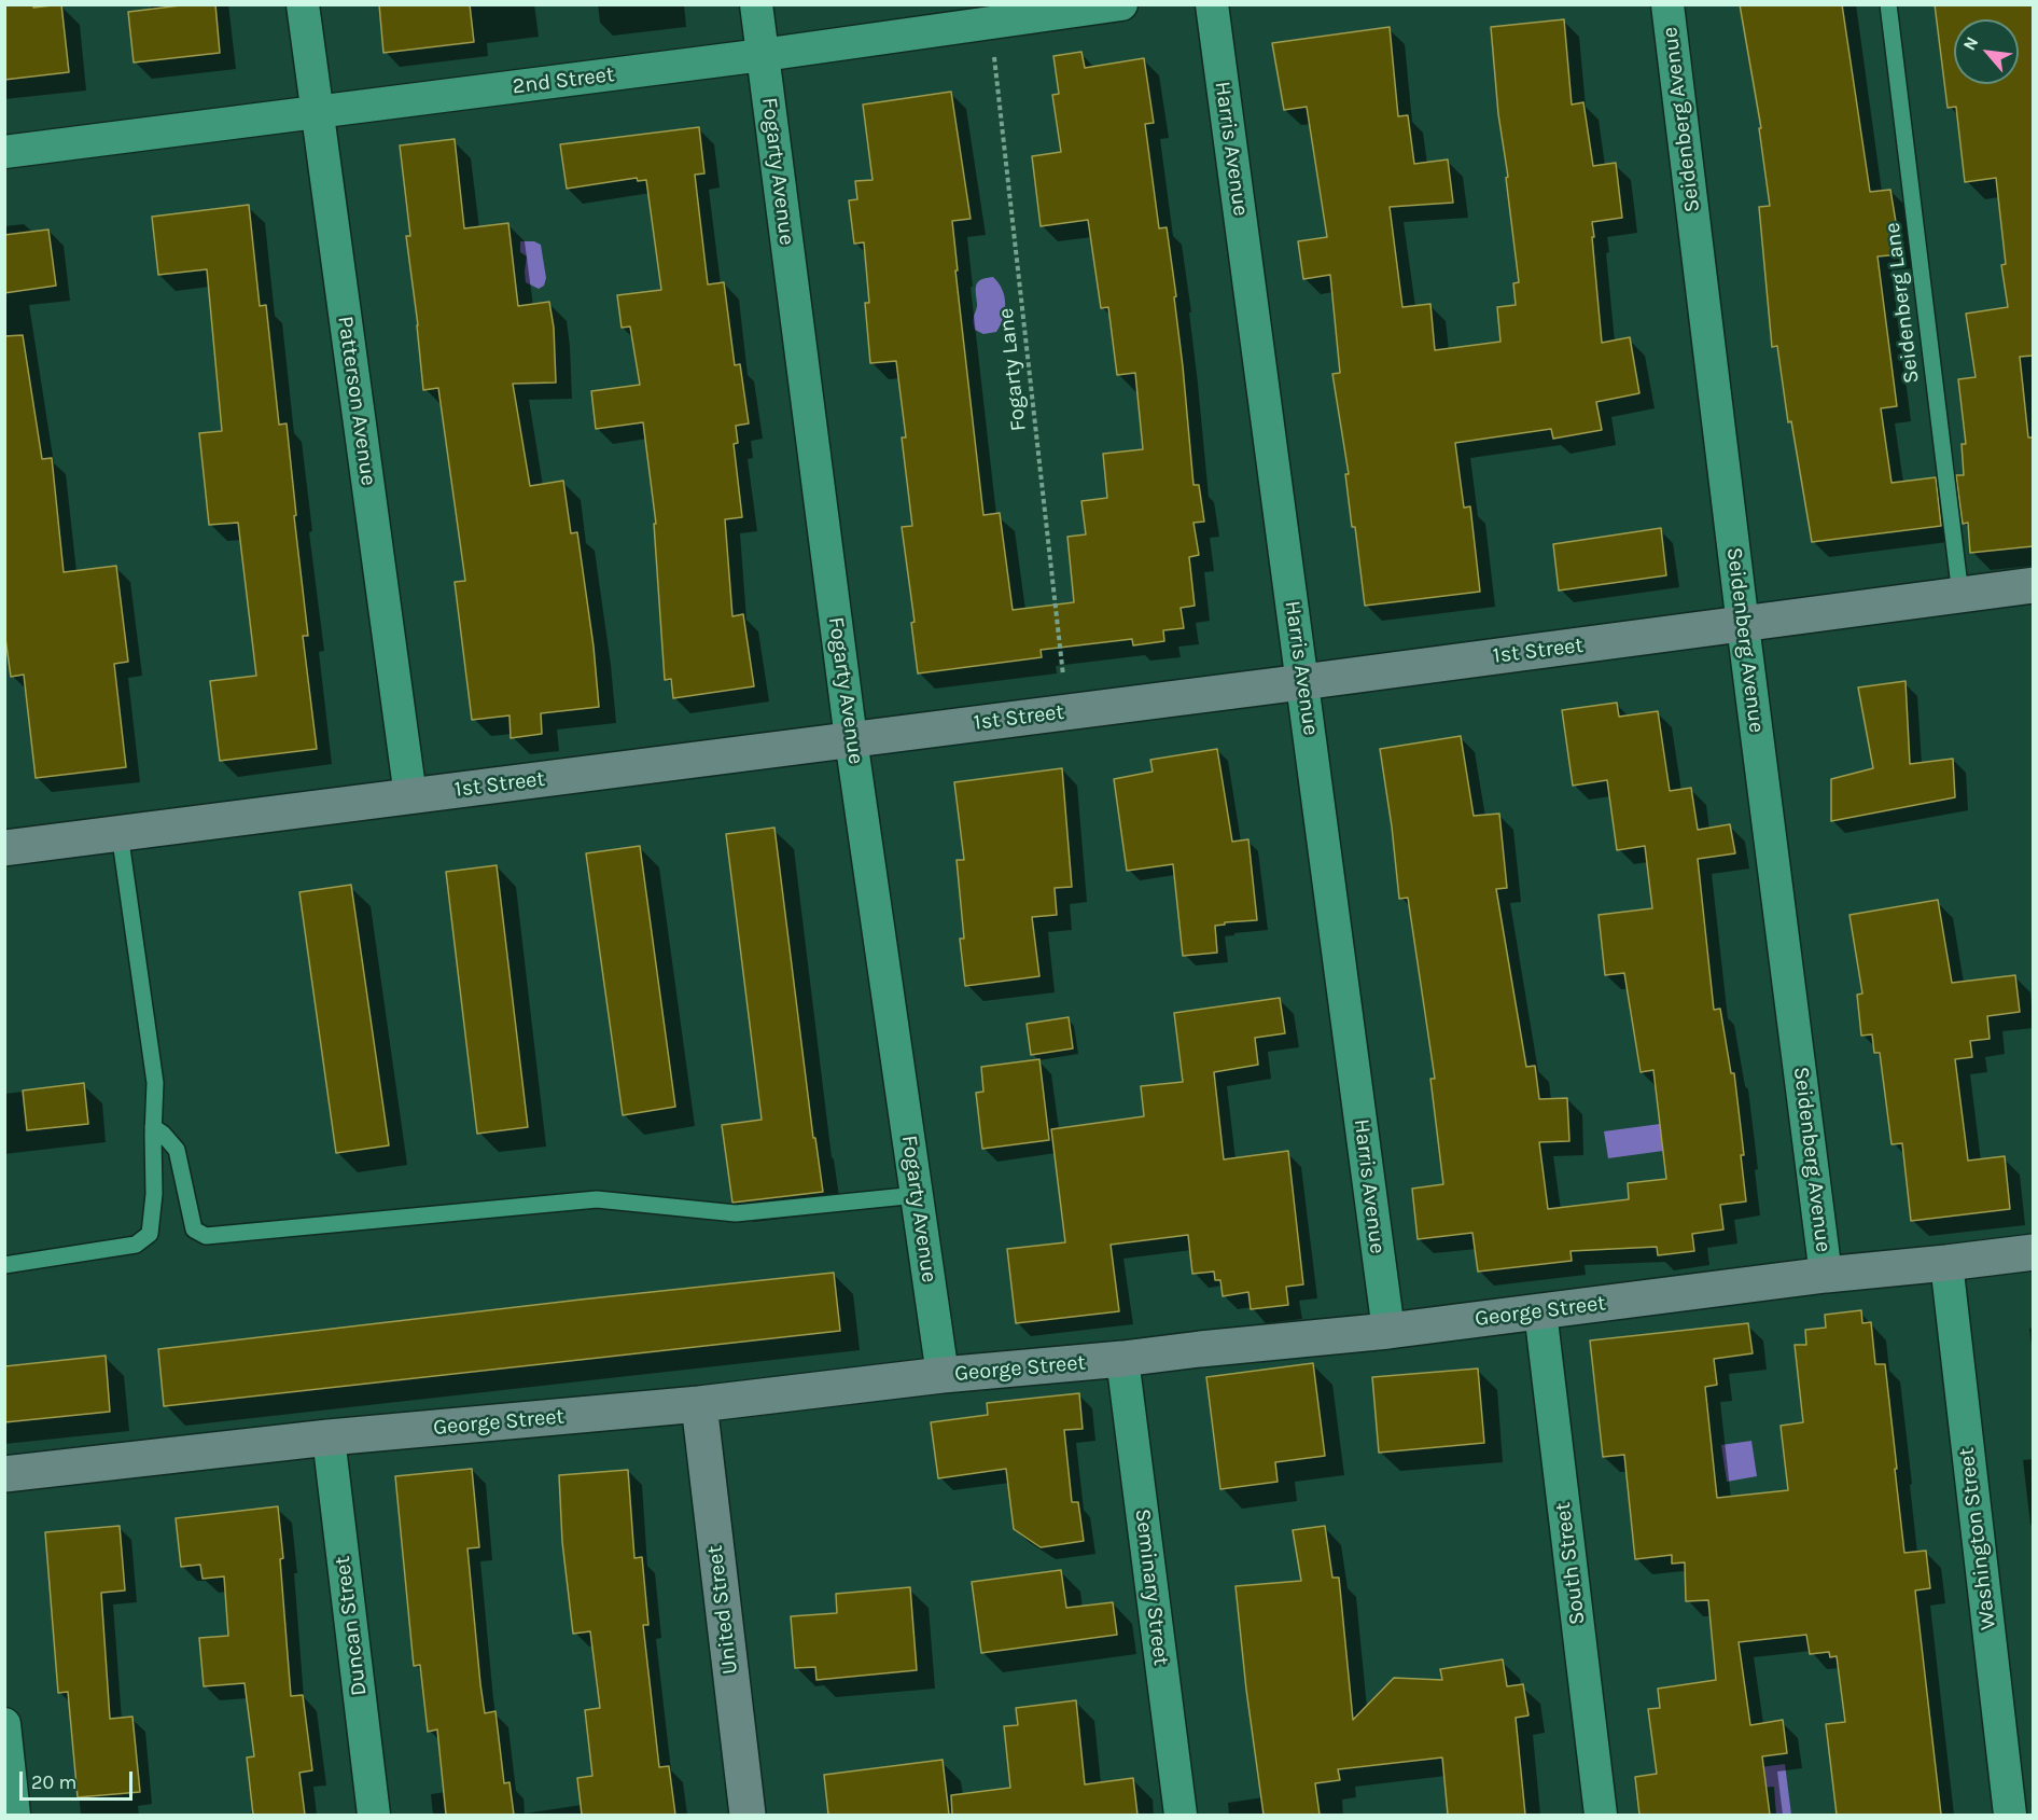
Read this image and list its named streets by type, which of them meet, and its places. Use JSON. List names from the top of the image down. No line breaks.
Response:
{"streets":{"street":["2nd Street","Seidenberg Avenue","Harris Avenue","Fogarty Avenue","Patterson Avenue","1st Street","George Street","Washington Street","South Street","Seminary Street","United Street","Duncan Street"],"lane":["Seidenberg Lane"],"path":["Fogarty Lane"]},"crossings":[["2nd Street","Fogarty Avenue"],["2nd Street","Fogarty Lane"],["2nd Street","Patterson Avenue"],["Seidenberg Avenue","1st Street"],["Seidenberg Avenue","George Street"],["Harris Avenue","1st Street"],["Harris Avenue","George Street"],["Fogarty Avenue","1st Street"],["Fogarty Avenue","George Street"],["Seidenberg Lane","1st Street"],["Fogarty Lane","1st Street"],["Patterson Avenue","1st Street"],["George Street","Washington Street"],["George Street","South Street"],["George Street","Seminary Street"],["George Street","United Street"],["George Street","Duncan Street"]],"scale_bar":"20 m","north":"top left"}
